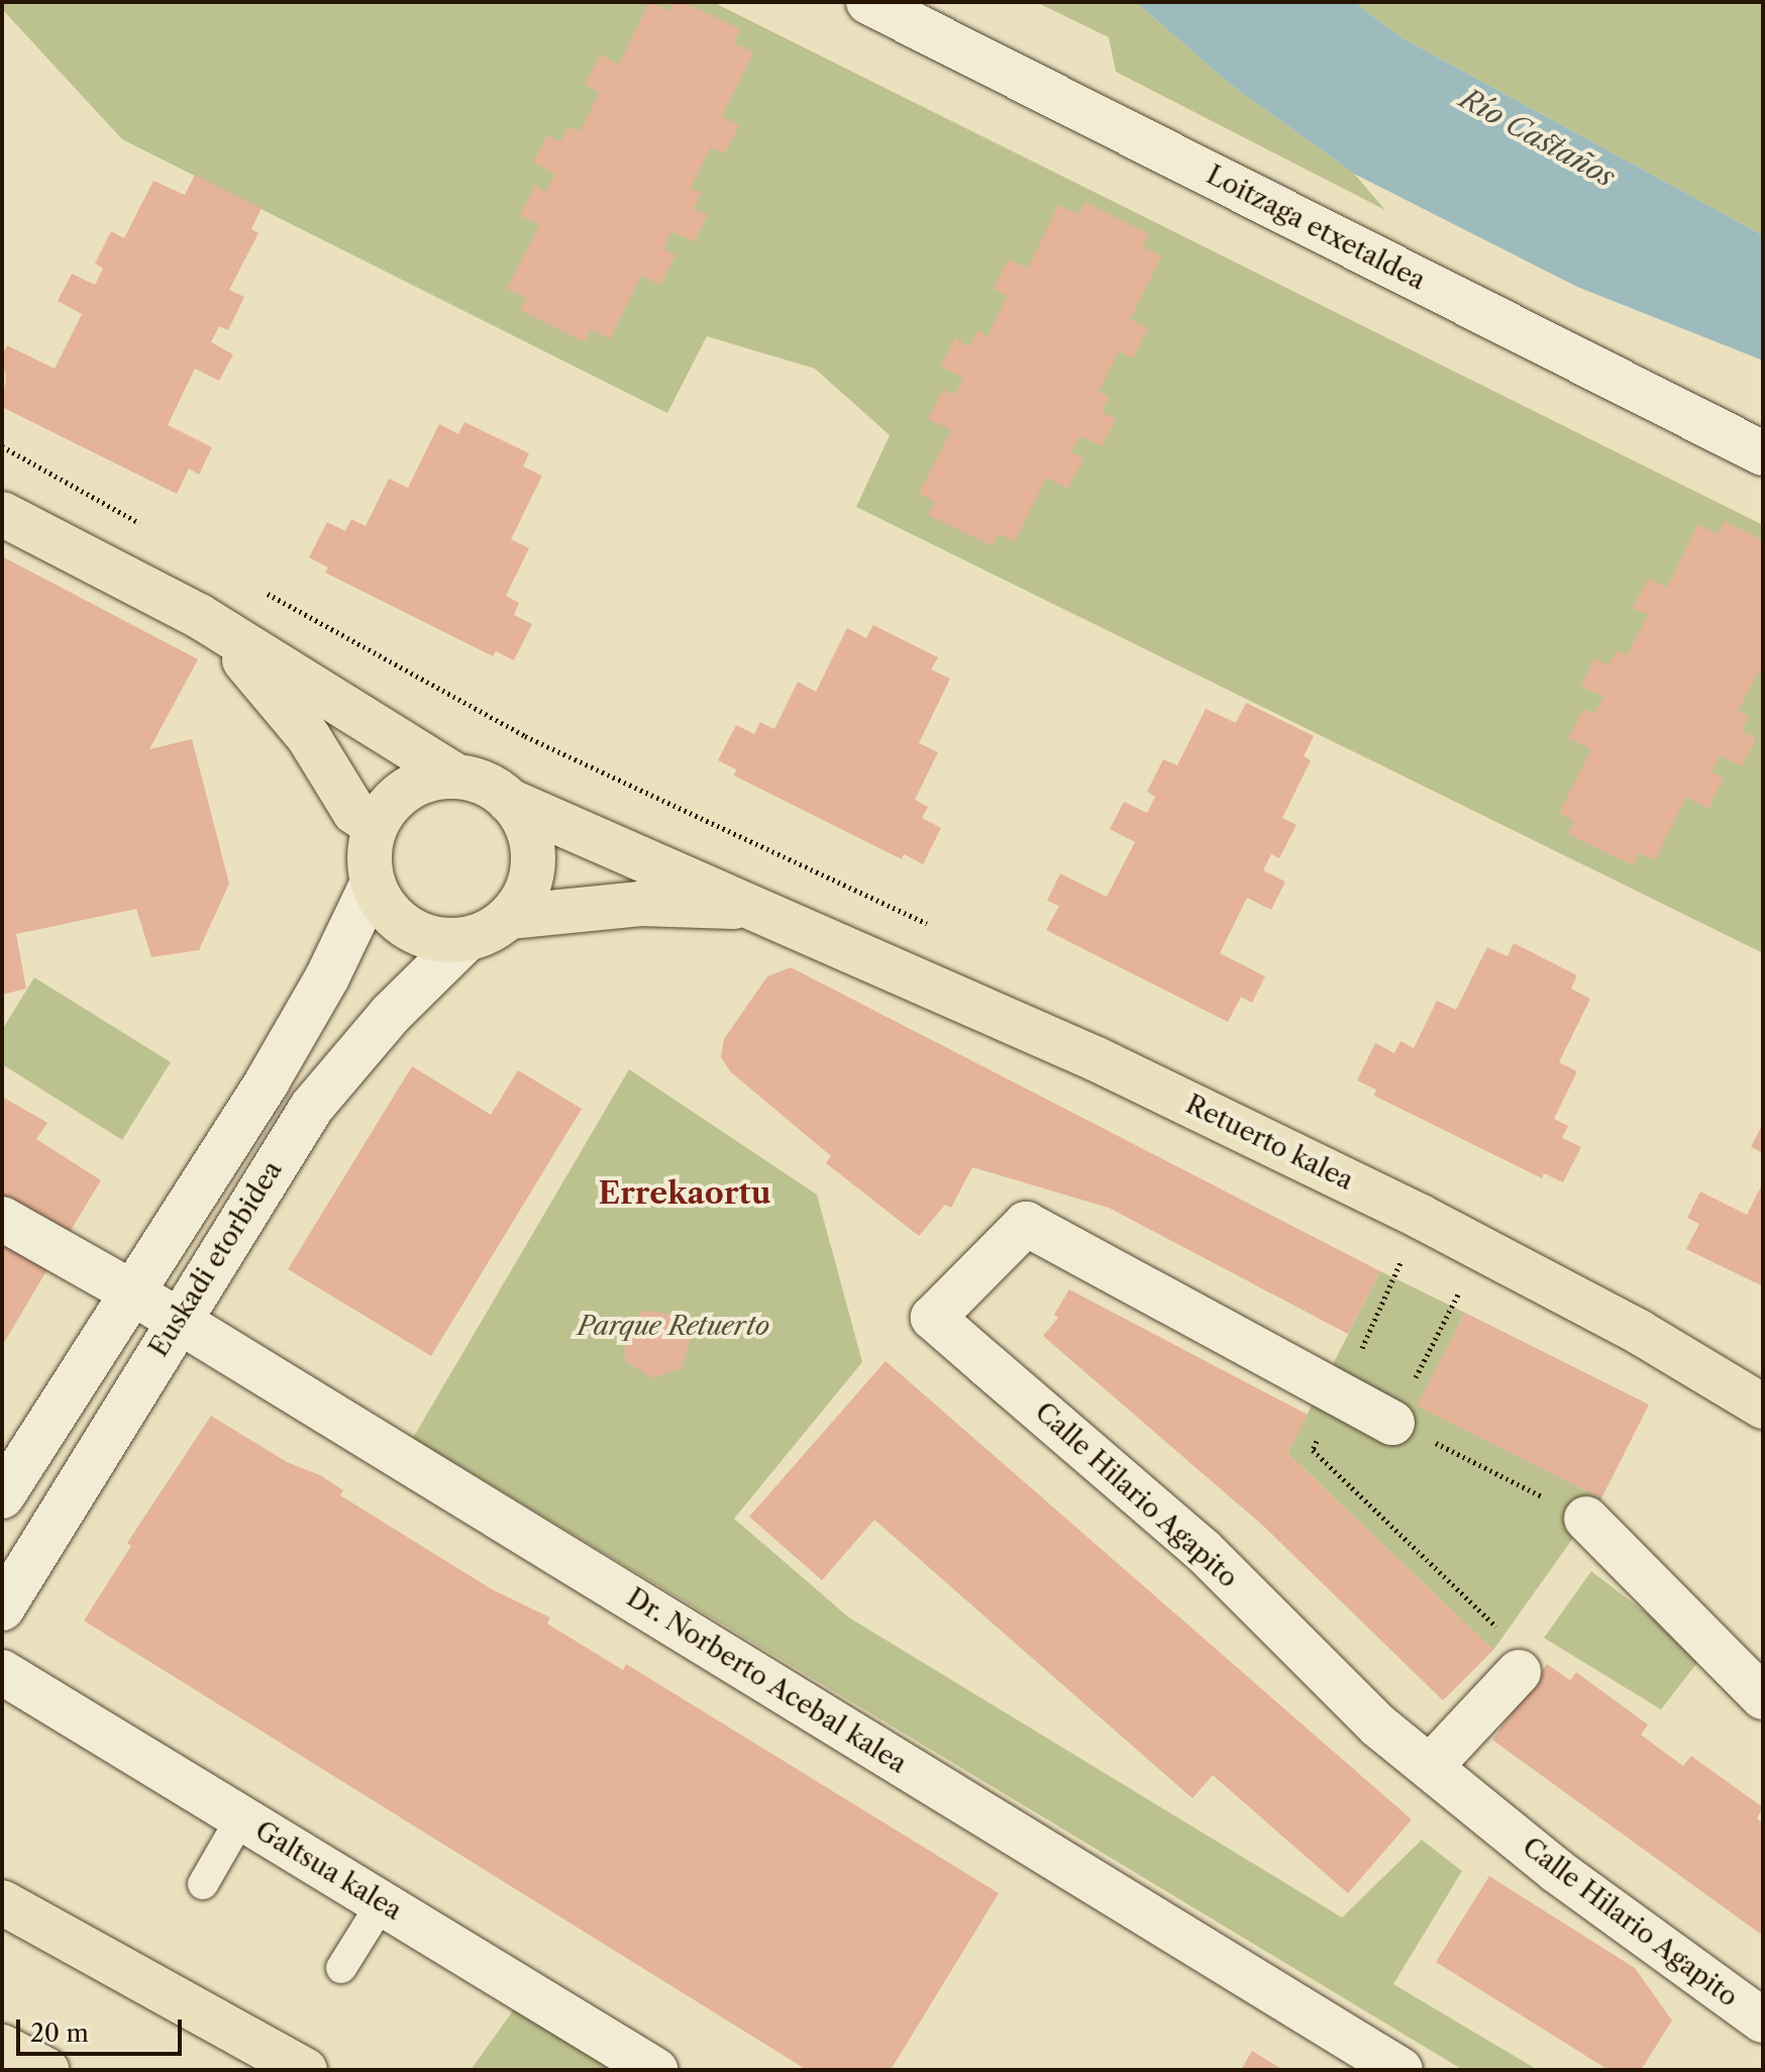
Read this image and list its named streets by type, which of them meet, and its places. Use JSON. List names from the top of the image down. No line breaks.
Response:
{"streets":{"main road":["Retuerto kalea"],"street":["Loitzaga etxetaldea","Euskadi etorbidea","Calle Hilario Agapito","Dr. Norberto Acebal kalea","Galtsua kalea"]},"crossings":[["Retuerto kalea","Euskadi etorbidea"],["Euskadi etorbidea","Dr. Norberto Acebal kalea"]],"districts":["Errekaortu"],"water":["Río Castaños"],"parks":["Parque Retuerto"],"scale_bar":"20 m"}
